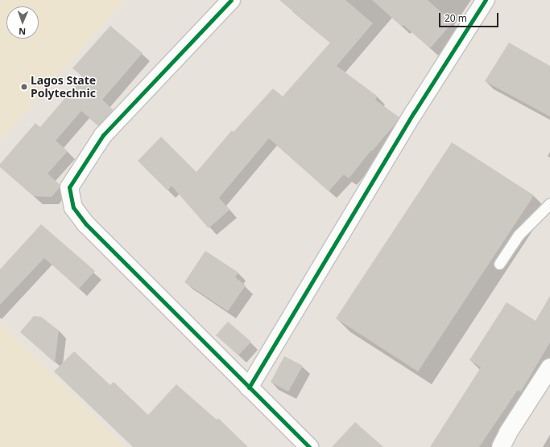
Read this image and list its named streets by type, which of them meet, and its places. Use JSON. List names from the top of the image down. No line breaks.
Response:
{"places":["Lagos State Polytechnic"],"scale_bar":"20 m","north":"bottom"}
